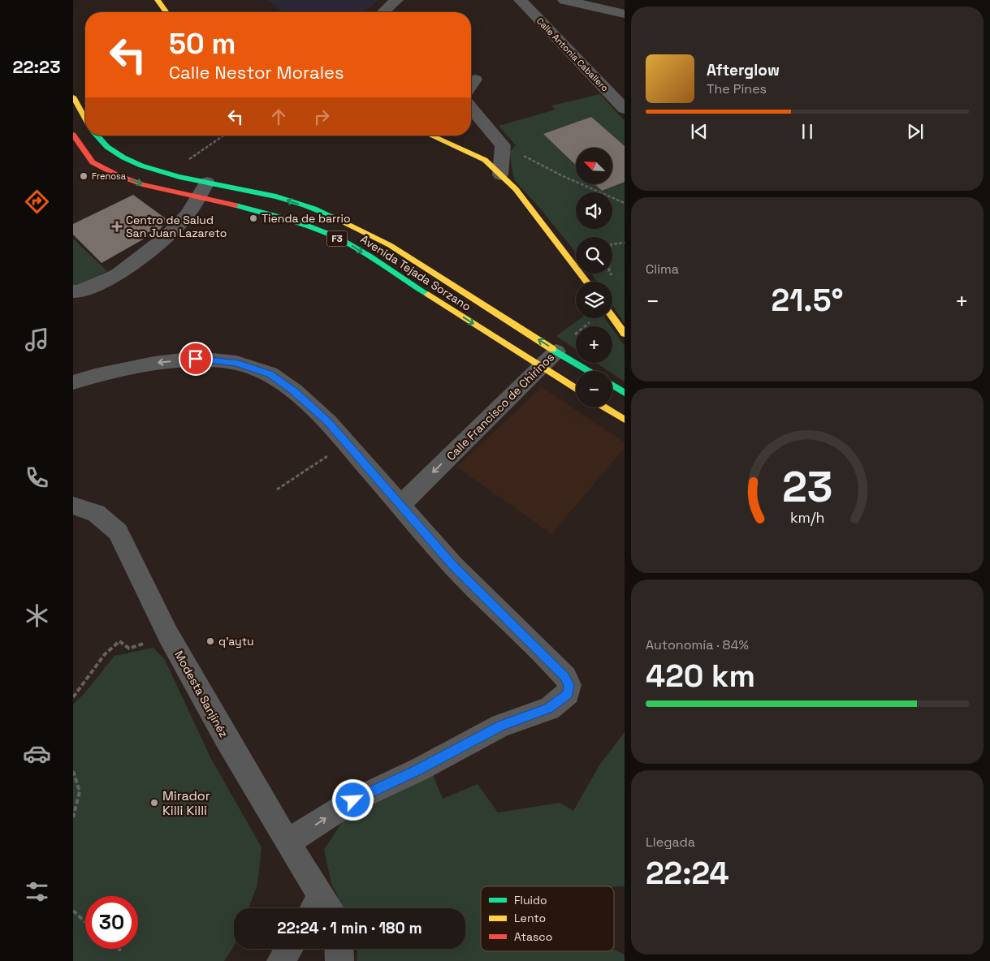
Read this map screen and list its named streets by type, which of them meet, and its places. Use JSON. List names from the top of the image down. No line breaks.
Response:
{"streets":{"main road":["F3","Avenida Tejada Sorzano"],"street":["Calle Antonia Caballero","Calle Francisco de Chirinos","Modesta Sanjinéz"]},"crossings":[["Avenida Tejada Sorzano","Calle Francisco de Chirinos"]],"one_way":["Calle Francisco de Chirinos"],"places":{"other":["Frenosa","Tienda de barrio","q'aytu","Mirador Killi Killi"],"health":["Centro de Salud San Juan Lazareto"]},"legend":["Fluido","Lento","Atasco"],"north":"top left","page":{"tabs":"22:23","turn":["50 m","Calle Nestor Morales"],"song":["Afterglow","The Pines"],"map_buttons":["+","−"],"tile":["Clima",["Autonomía · 84%","420 km"],["Llegada","22:24"]],"heat":["−","21.5°","+"],"limit":"30","trip":"22:24 · 1 min · 180 m","gauge":["23","km/h"]}}
